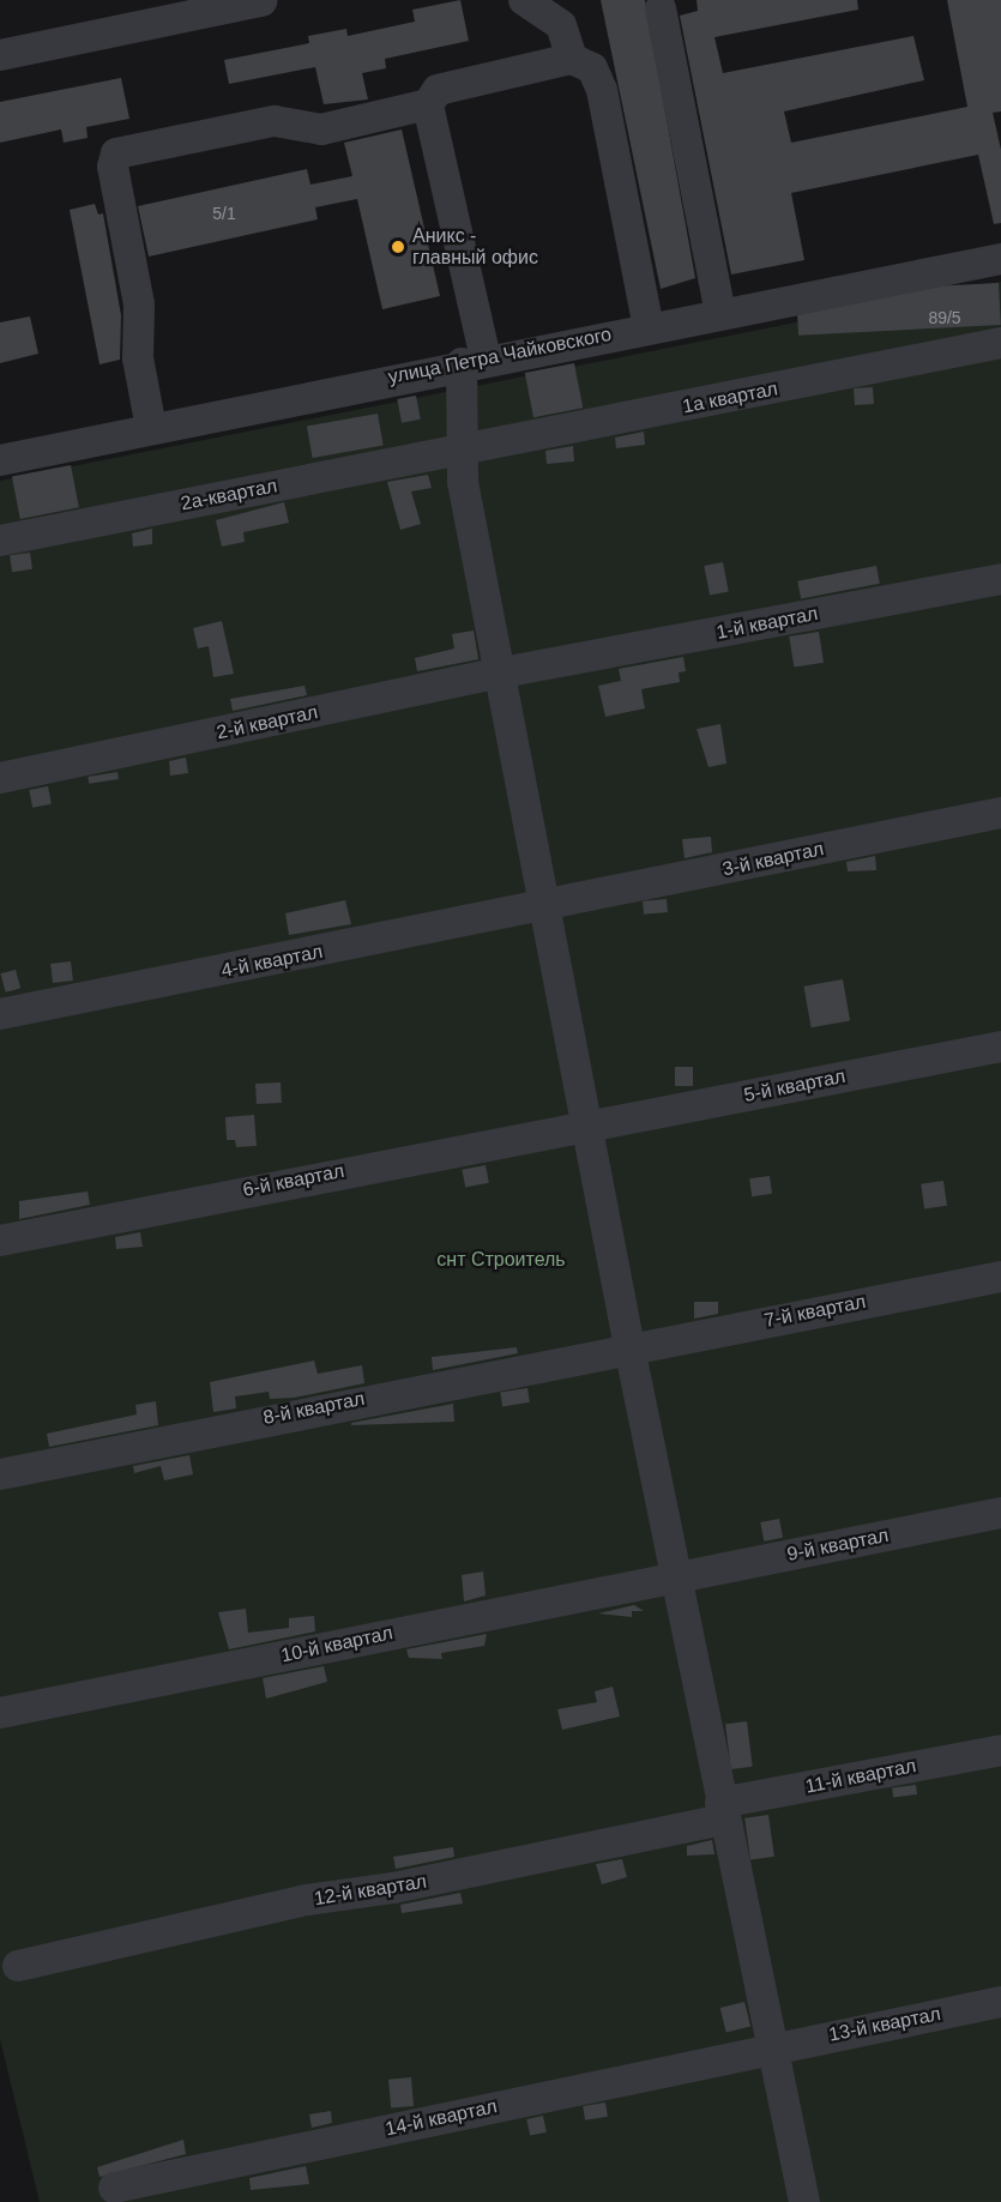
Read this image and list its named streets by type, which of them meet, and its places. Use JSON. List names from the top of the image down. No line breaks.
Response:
{"streets":{"street":["улица Петра Чайковского","1а квартал","2а-квартал","1-й квартал","2-й квартал","3-й квартал","4-й квартал","5-й квартал","6-й квартал","7-й квартал","8-й квартал","9-й квартал","10-й квартал","11-й квартал","12-й квартал","13-й квартал","14-й квартал"]},"crossings":[["1а квартал","2а-квартал"],["1-й квартал","2-й квартал"],["3-й квартал","4-й квартал"],["5-й квартал","6-й квартал"],["7-й квартал","8-й квартал"],["9-й квартал","10-й квартал"],["11-й квартал","12-й квартал"],["13-й квартал","14-й квартал"]],"parks":["снт Строитель"],"places":["Аникс - главный офис"],"house_numbers":["5/1","89/5"]}
